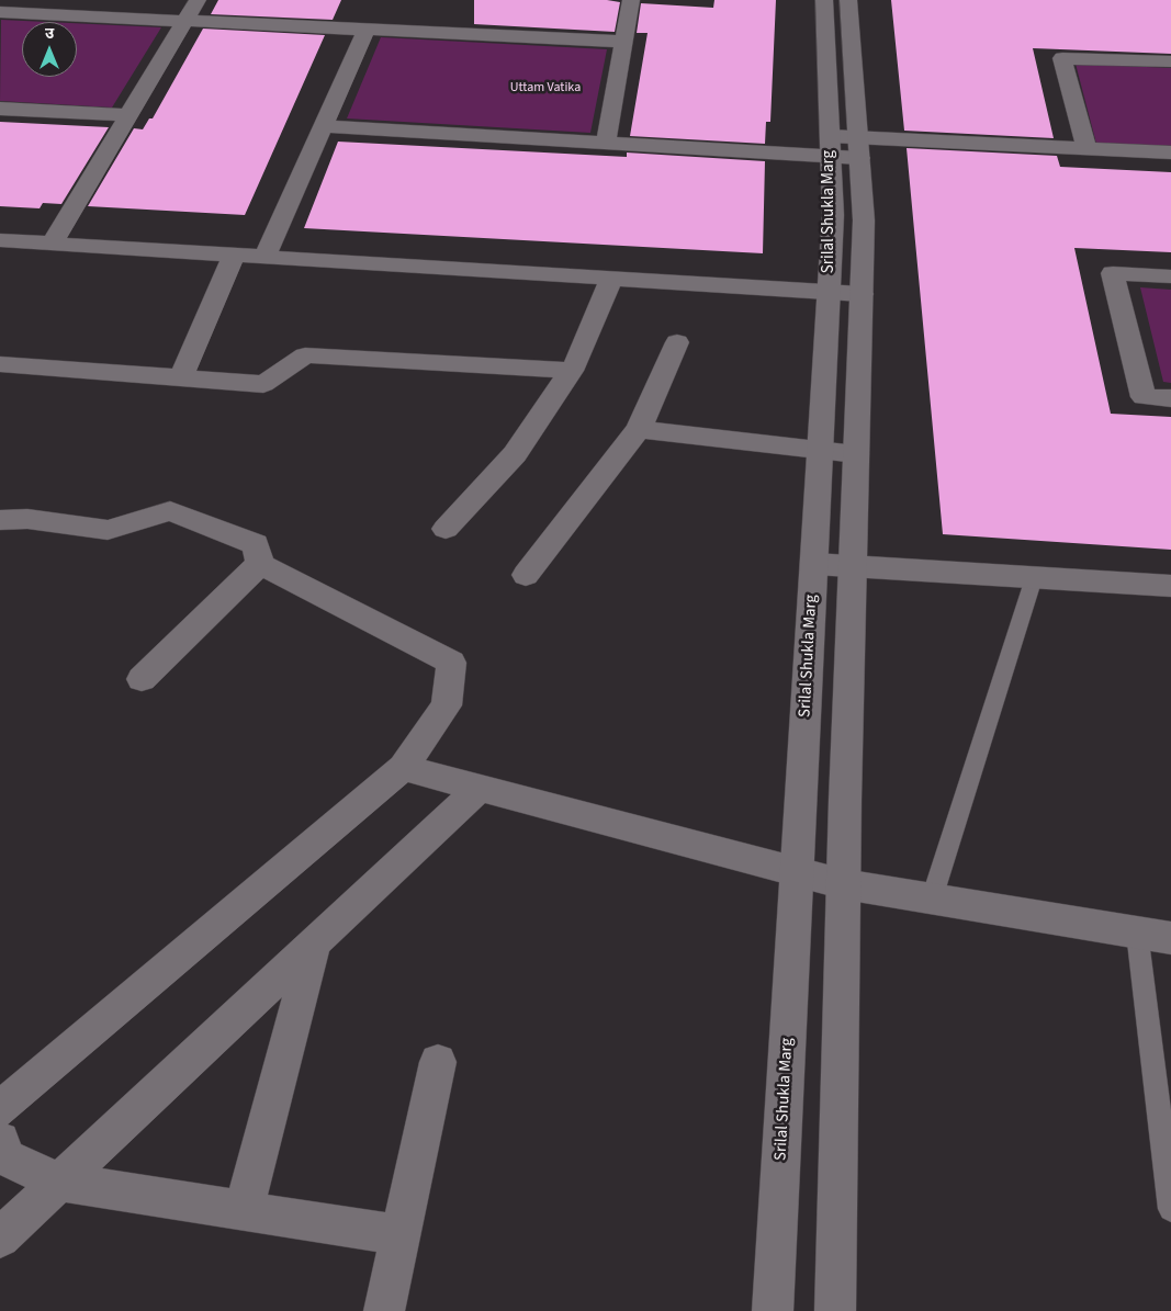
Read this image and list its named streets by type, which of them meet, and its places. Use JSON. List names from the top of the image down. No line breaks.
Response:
{"streets":{"street":["Srilal Shukla Marg"]},"parks":["Uttam Vatika"],"north":"top"}
